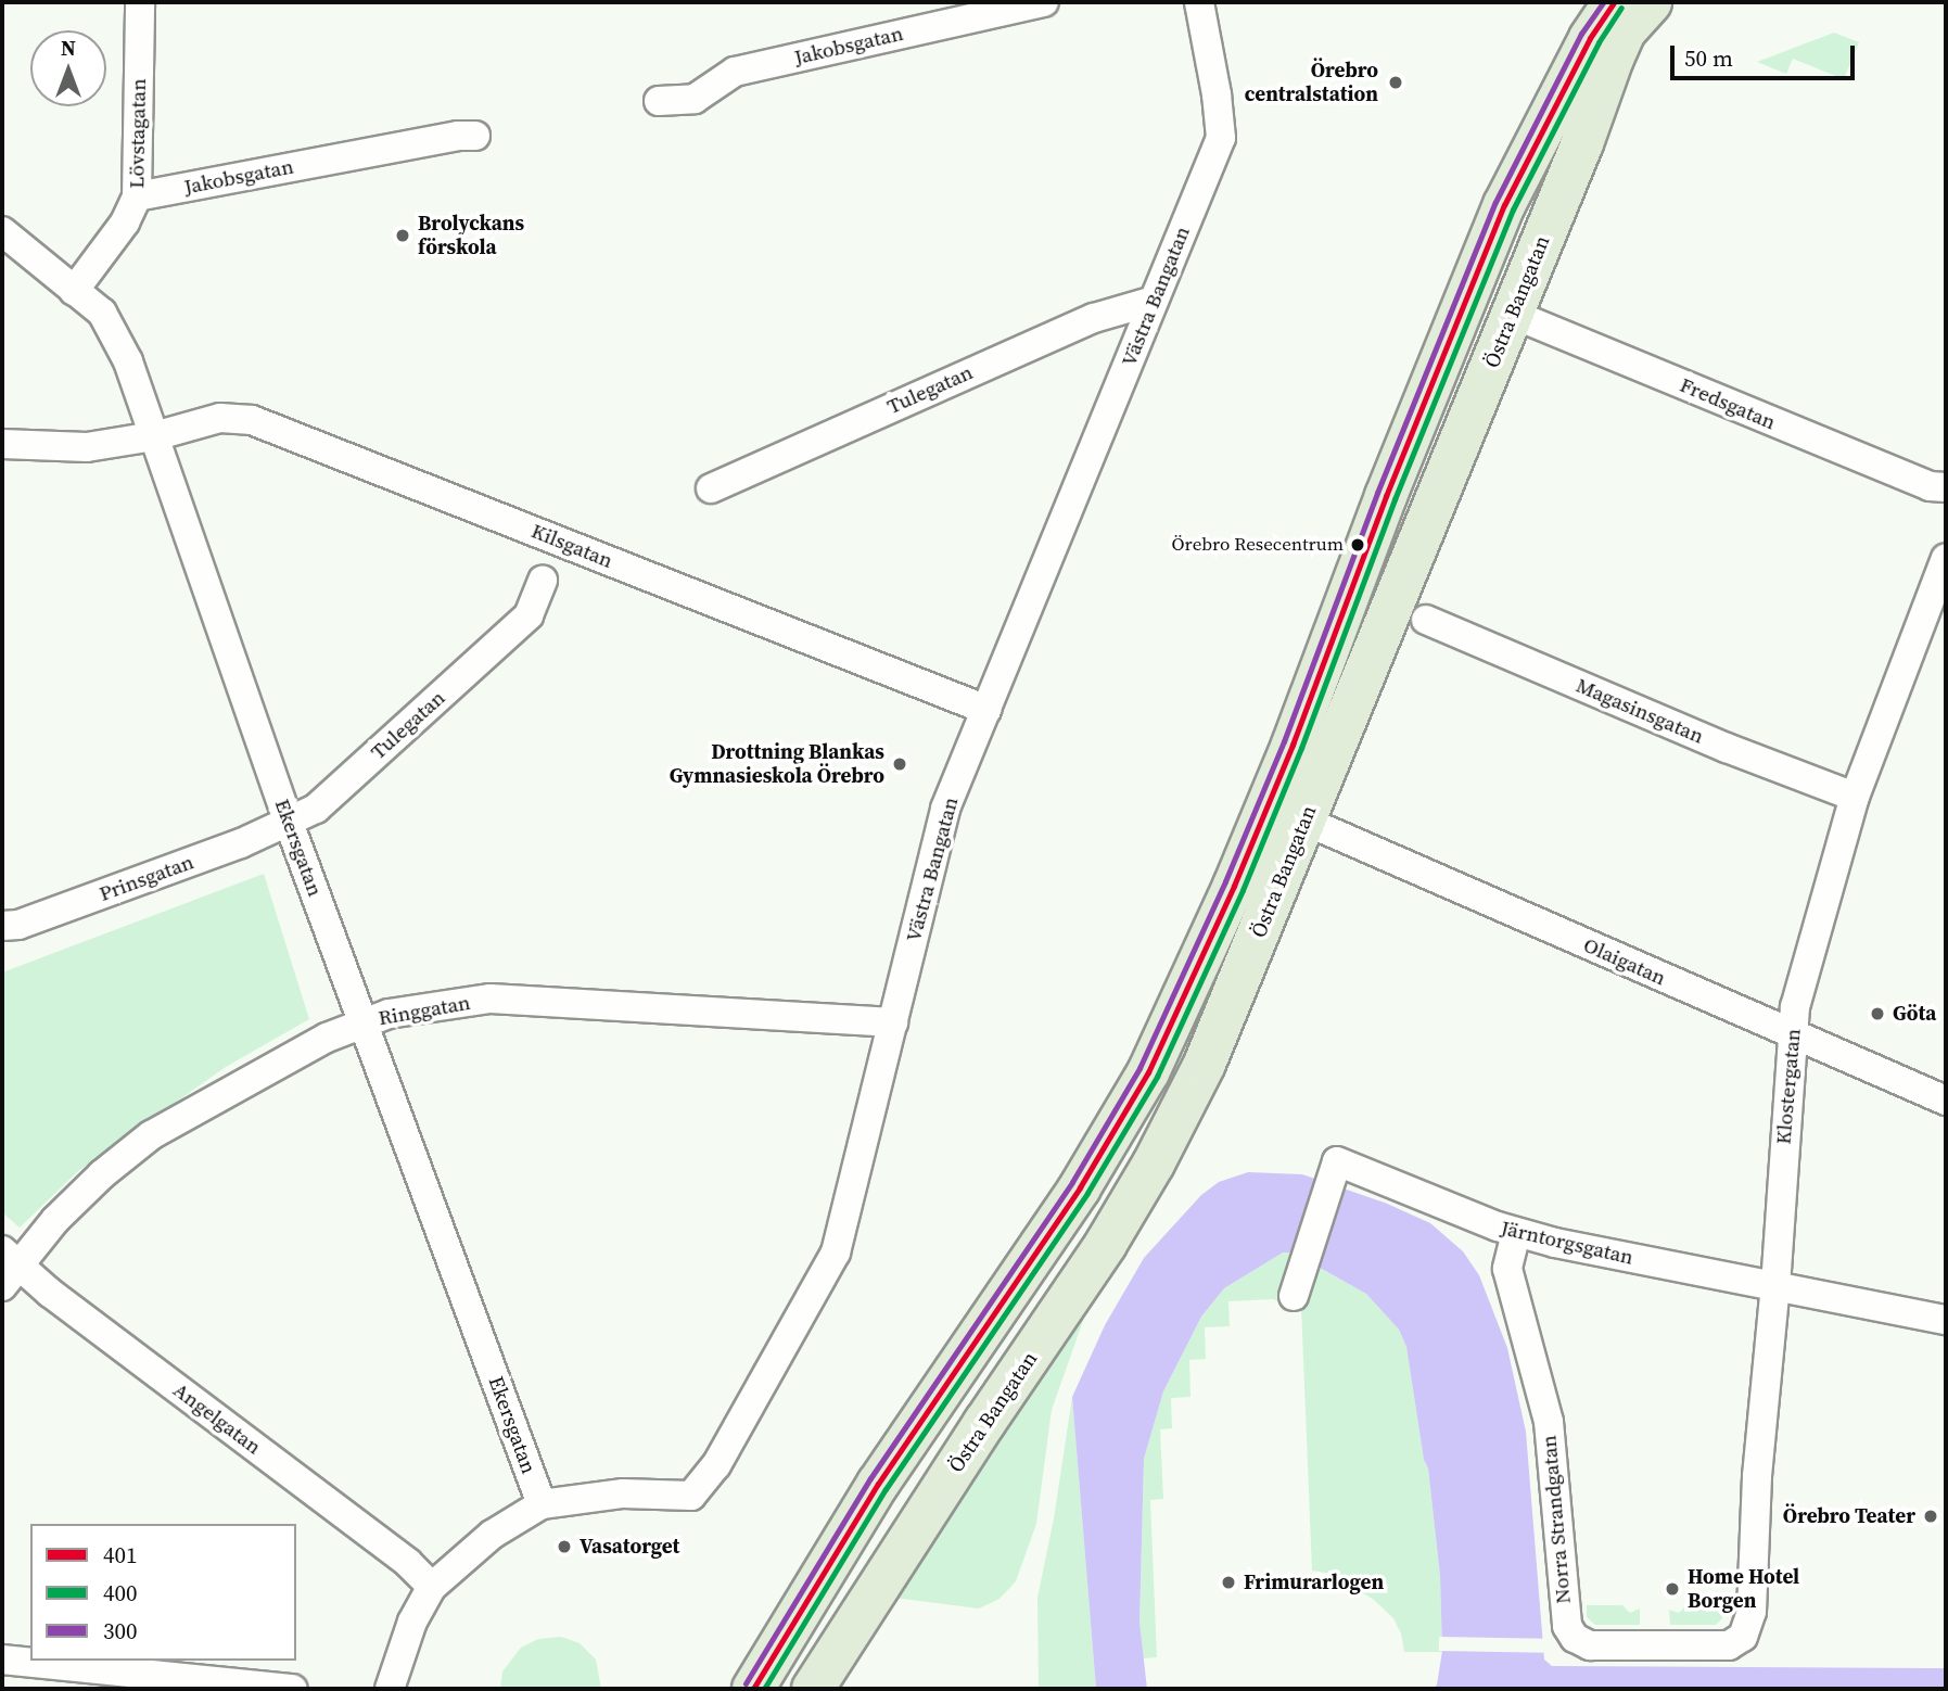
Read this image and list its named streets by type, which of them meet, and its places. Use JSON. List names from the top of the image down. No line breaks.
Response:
{"streets":{"main road":["Östra Bangatan"],"street":["Jakobsgatan","Lövstagatan","Västra Bangatan","Tulegatan","Fredsgatan","Kilsgatan","Magasinsgatan","Ekersgatan","Prinsgatan","Olaigatan","Ringgatan","Klostergatan","Järntorgsgatan","Angelgatan","Norra Strandgatan"]},"crossings":[["Jakobsgatan","Lövstagatan"],["Lövstagatan","Ekersgatan"],["Västra Bangatan","Tulegatan"],["Västra Bangatan","Kilsgatan"],["Västra Bangatan","Ekersgatan"],["Västra Bangatan","Ringgatan"],["Östra Bangatan","Fredsgatan"],["Östra Bangatan","Olaigatan"],["Tulegatan","Ekersgatan"],["Tulegatan","Prinsgatan"],["Kilsgatan","Ekersgatan"],["Magasinsgatan","Klostergatan"],["Ekersgatan","Prinsgatan"],["Ekersgatan","Ringgatan"],["Olaigatan","Klostergatan"],["Ringgatan","Angelgatan"],["Klostergatan","Järntorgsgatan"],["Klostergatan","Norra Strandgatan"],["Järntorgsgatan","Norra Strandgatan"]],"places":["Örebro centralstation","Brolyckans förskola","Örebro Resecentrum","Drottning Blankas Gymnasieskola Örebro","Göta","Örebro Teater","Vasatorget","Frimurarlogen","Home Hotel Borgen"],"lines":["transit line 401","transit line 300","transit line 400"],"legend":["401","400","300"],"scale_bar":"50 m","north":"top"}
